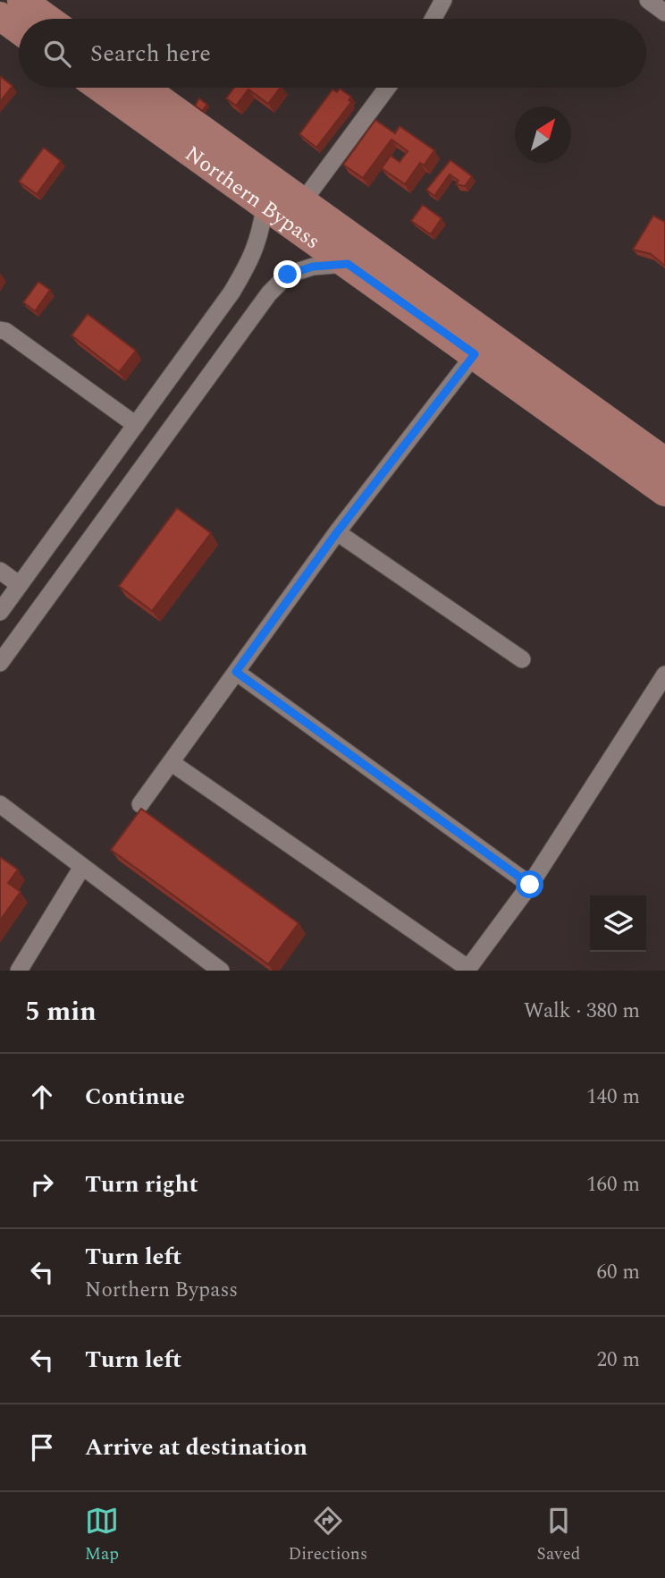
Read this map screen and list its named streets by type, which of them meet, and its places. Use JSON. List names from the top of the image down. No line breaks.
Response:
{"streets":{"main road":["Northern Bypass"]},"north":"top right","page":{"search":"Search here","heading":["5 min","Walk · 380 m"],"list":[["Continue","140 m"],["Turn right","160 m"],["Turn left","Northern Bypass","60 m"],["Turn left","20 m"],"Arrive at destination"],"nav":["Map","Directions","Saved"]}}
